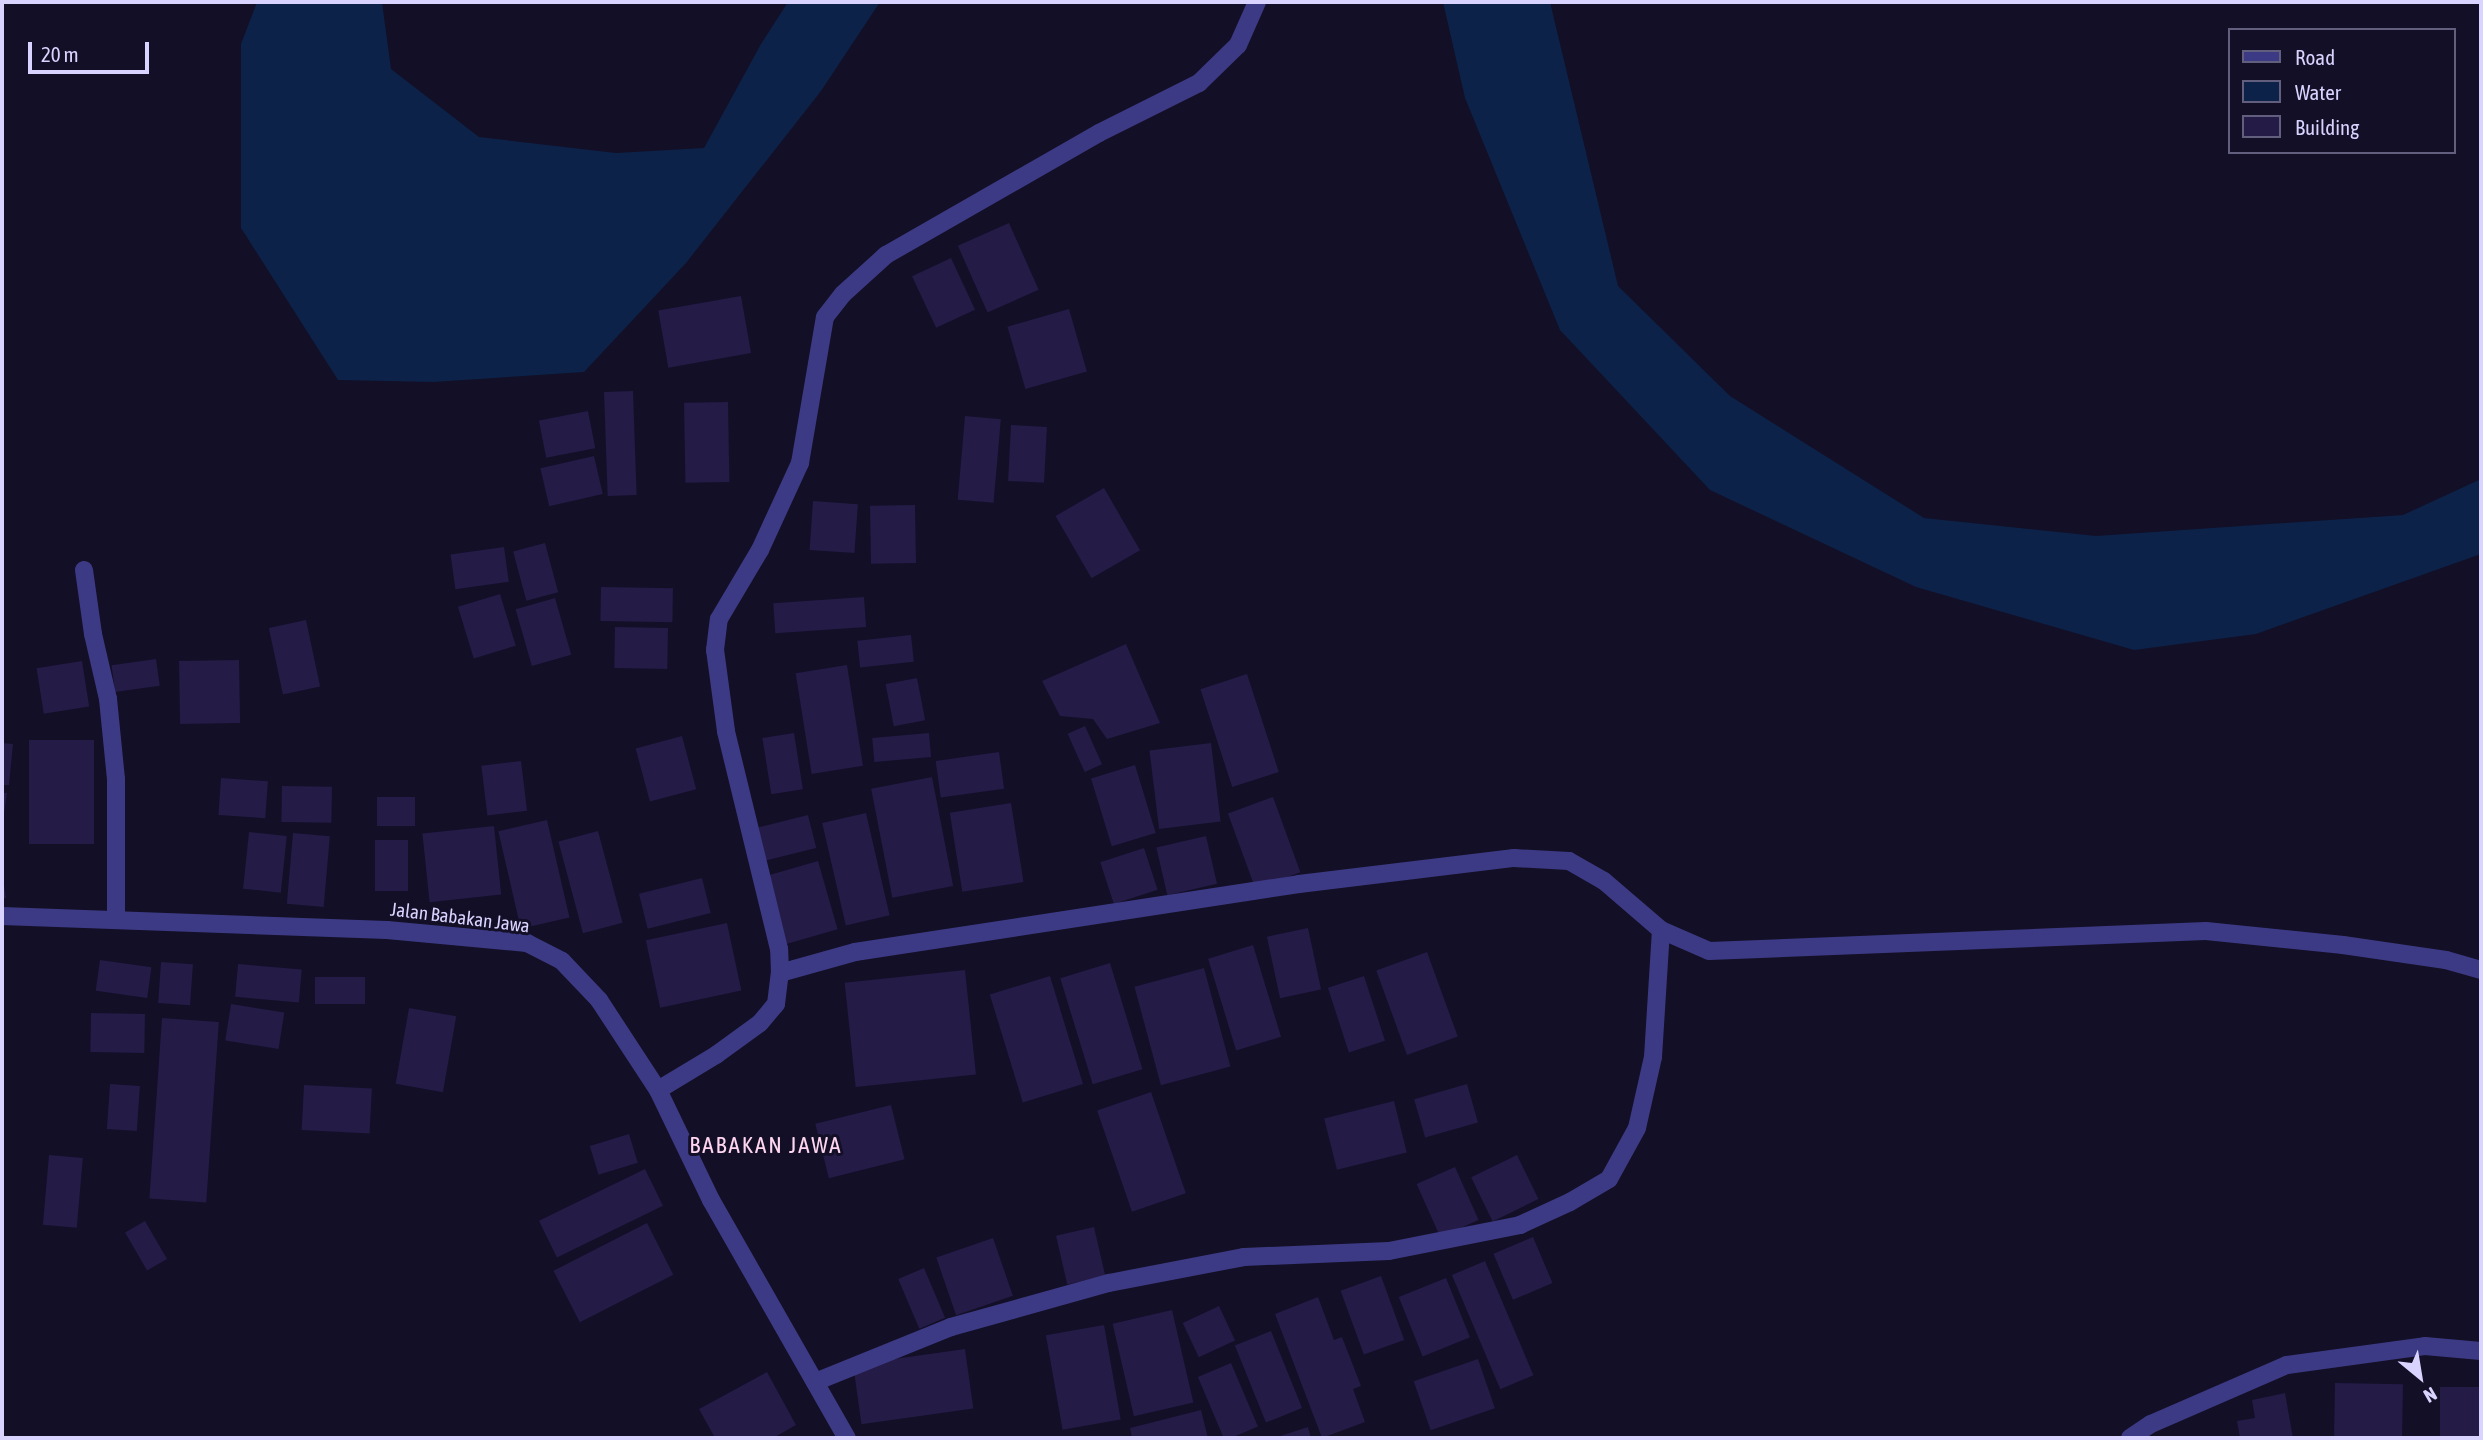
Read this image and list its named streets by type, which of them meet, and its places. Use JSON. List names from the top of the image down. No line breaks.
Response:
{"streets":{"street":["Jalan Babakan Jawa"]},"districts":["BABAKAN JAWA"],"legend":["Road","Water","Building"],"scale_bar":"20 m","north":"bottom right"}
